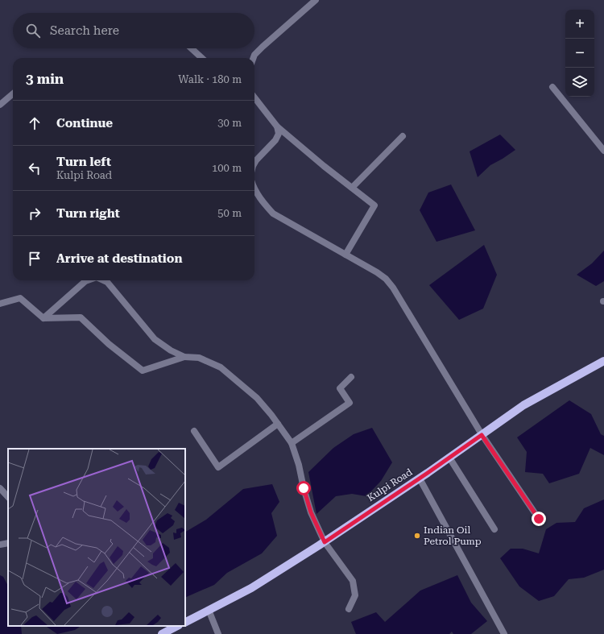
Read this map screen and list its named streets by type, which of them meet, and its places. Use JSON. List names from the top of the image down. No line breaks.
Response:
{"streets":{"main road":["Kulpi Road"]},"places":["Indian Oil Petrol Pump"],"page":{"map_buttons":["+","−"],"search":"Search here","heading":["3 min","Walk · 180 m"],"list":[["Continue","30 m"],["Turn left","Kulpi Road","100 m"],["Turn right","50 m"],"Arrive at destination"]}}
